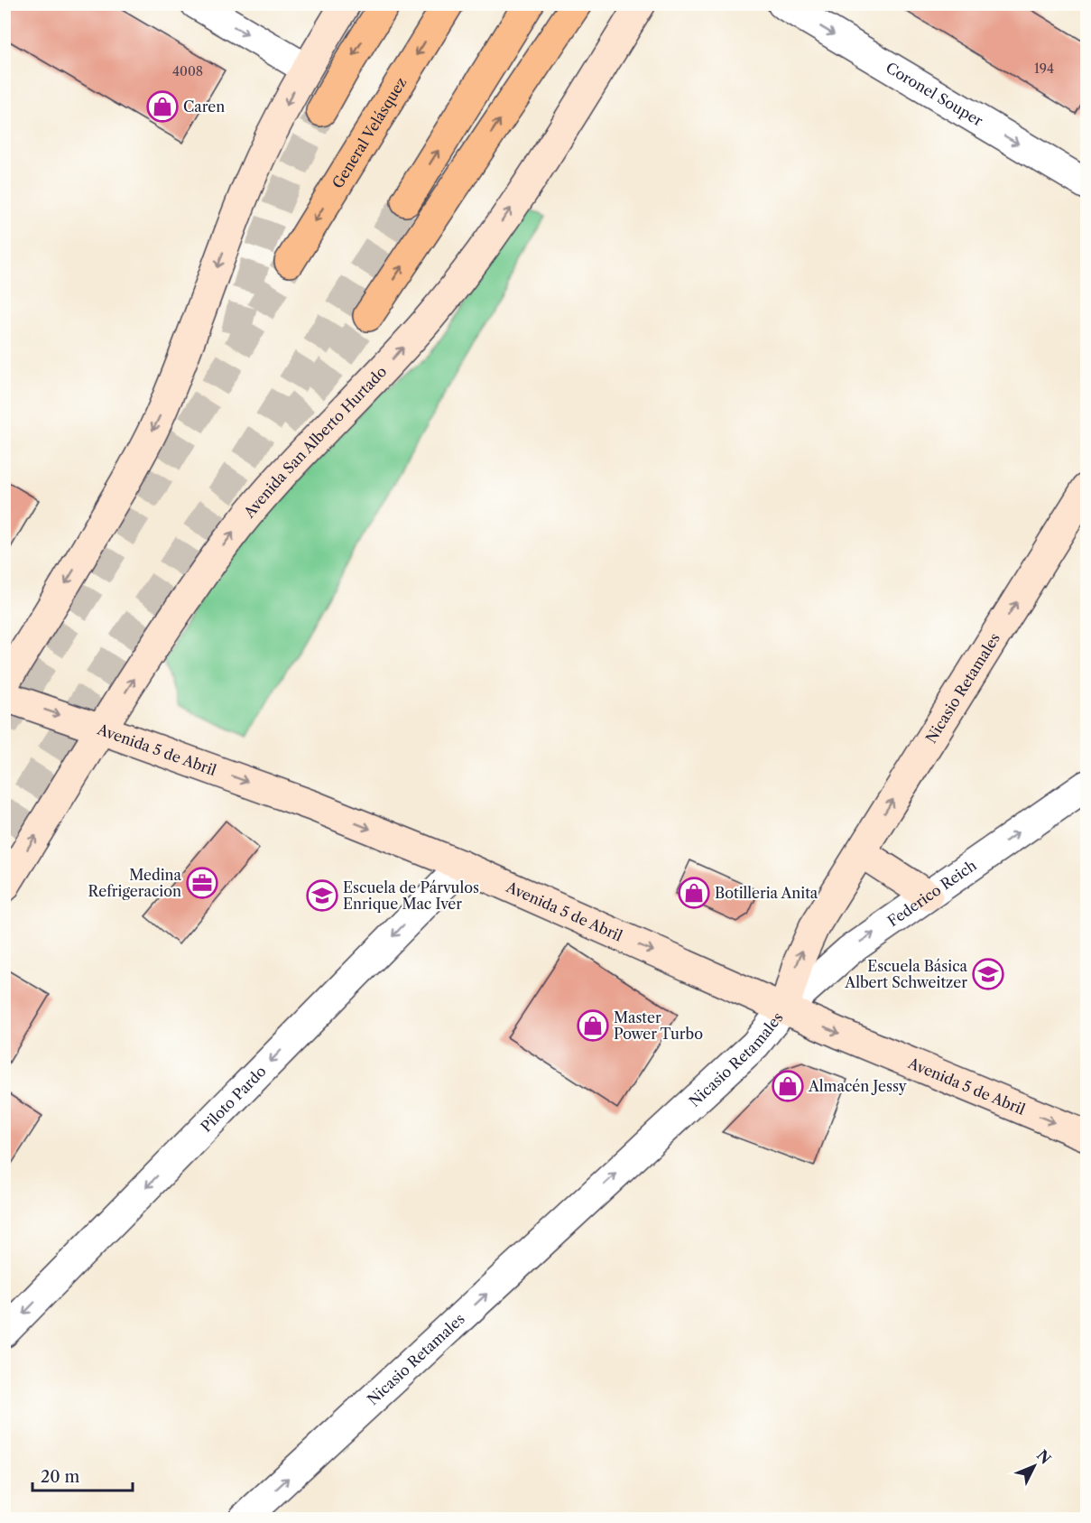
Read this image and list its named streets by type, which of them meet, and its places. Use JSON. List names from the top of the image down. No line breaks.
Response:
{"streets":{"highway":["General Velásquez"],"street":["Coronel Souper","Avenida San Alberto Hurtado","Nicasio Retamales","Avenida 5 de Abril","Federico Reich","Piloto Pardo"]},"crossings":[["Avenida San Alberto Hurtado","Avenida 5 de Abril"],["Nicasio Retamales","Avenida 5 de Abril"],["Nicasio Retamales","Federico Reich"],["Avenida 5 de Abril","Federico Reich"],["Avenida 5 de Abril","Piloto Pardo"]],"one_way":["Coronel Souper","Nicasio Retamales","Avenida 5 de Abril","Federico Reich","Piloto Pardo"],"places":{"shop":["Caren","Botilleria Anita","Master Power Turbo","Almacén Jessy"],"office":["Medina Refrigeracion"],"school or university":["Escuela de Párvulos Enrique Mac Iver","Escuela Básica Albert Schweitzer"]},"house_numbers":["194","4008"],"scale_bar":"20 m","north":"top right"}
